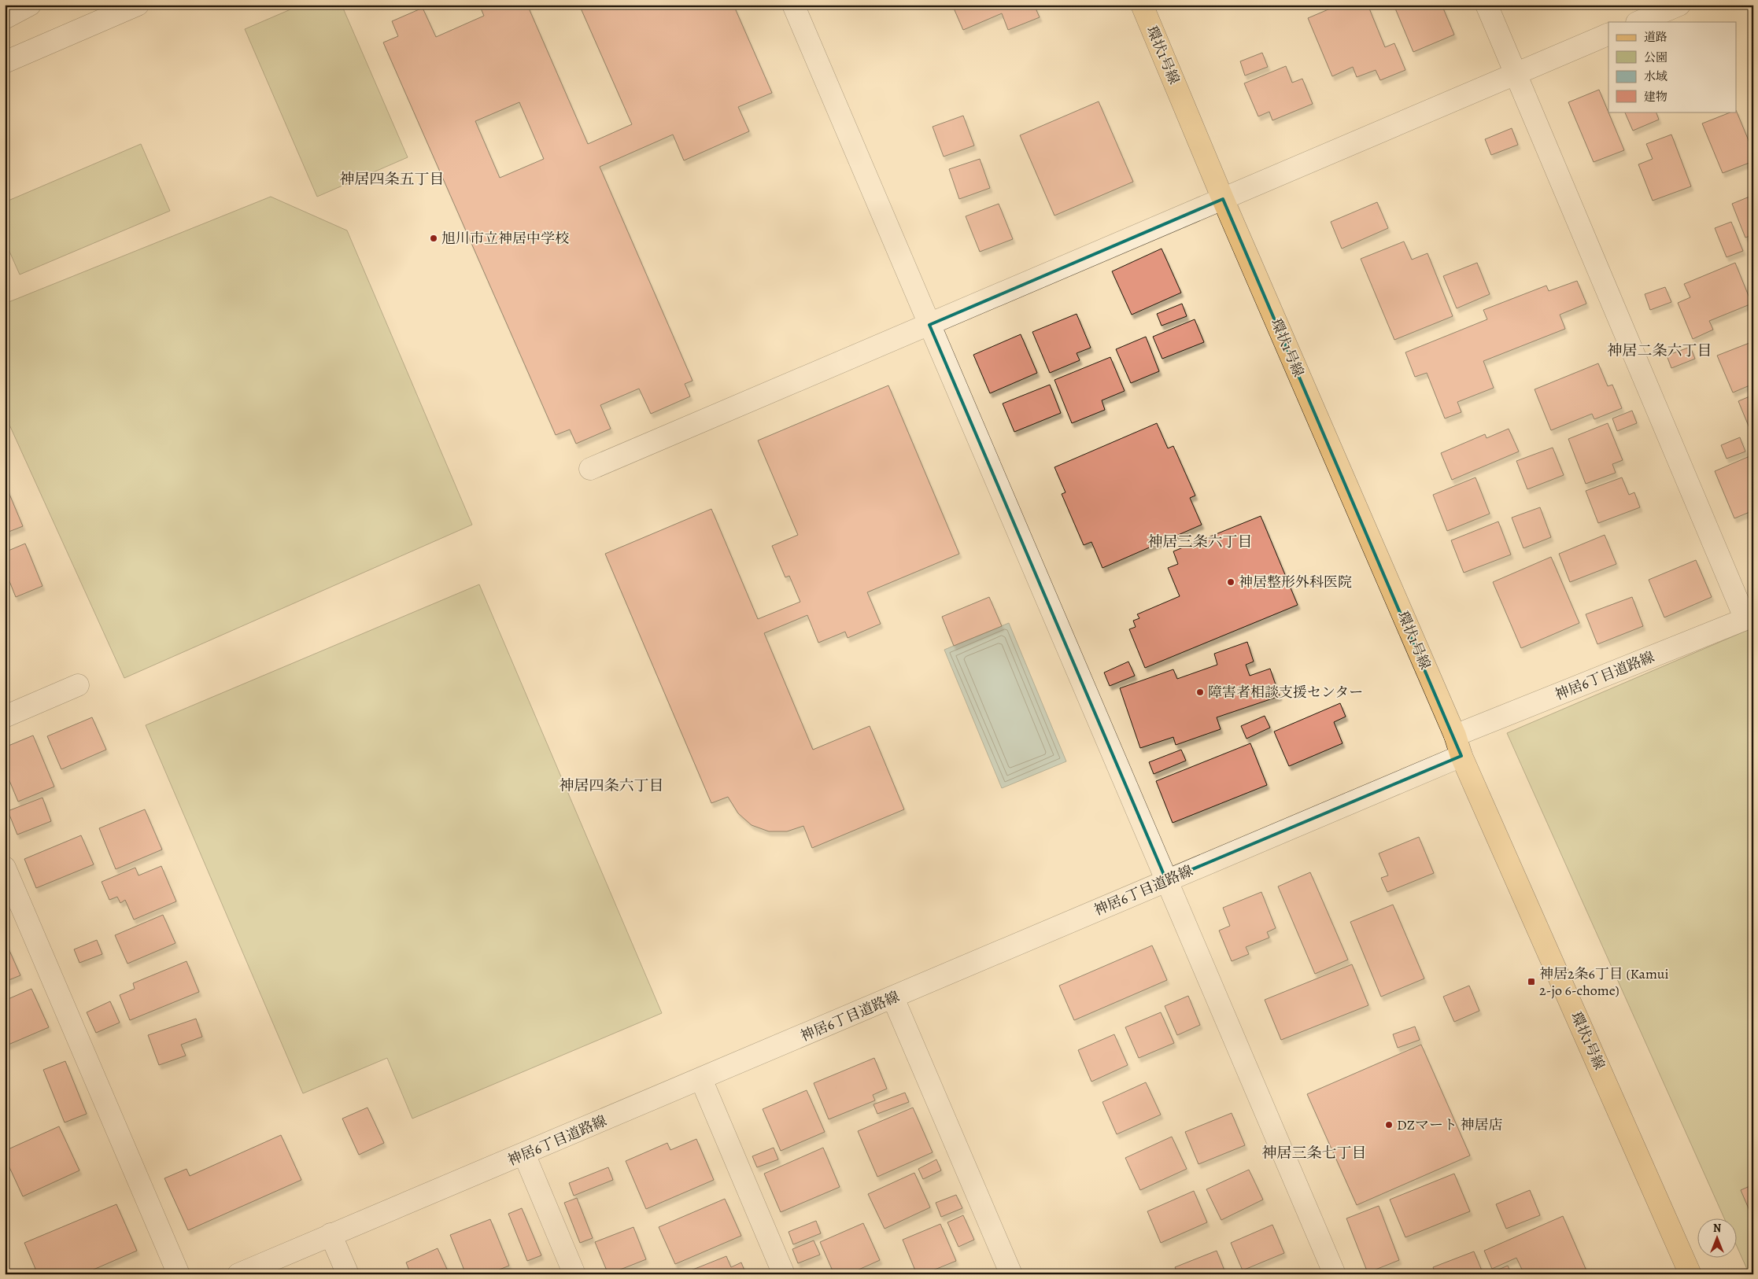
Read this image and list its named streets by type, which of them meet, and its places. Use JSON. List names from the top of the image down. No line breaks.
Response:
{"streets":{"main road":["環状1号線"],"street":["神居6丁目道路線"]},"crossings":[["環状1号線","神居6丁目道路線"]],"districts":["神居四条五丁目","神居二条六丁目","神居三条六丁目","神居四条六丁目","神居三条七丁目"],"places":{"other":["旭川市立神居中学校","神居整形外科医院","障害者相談支援センター","DZマート 神居店"],"transit":["神居2条6丁目 (Kamui 2-jo 6-chome)"]},"legend":["道路","公園","水域","建物"],"north":"top"}
